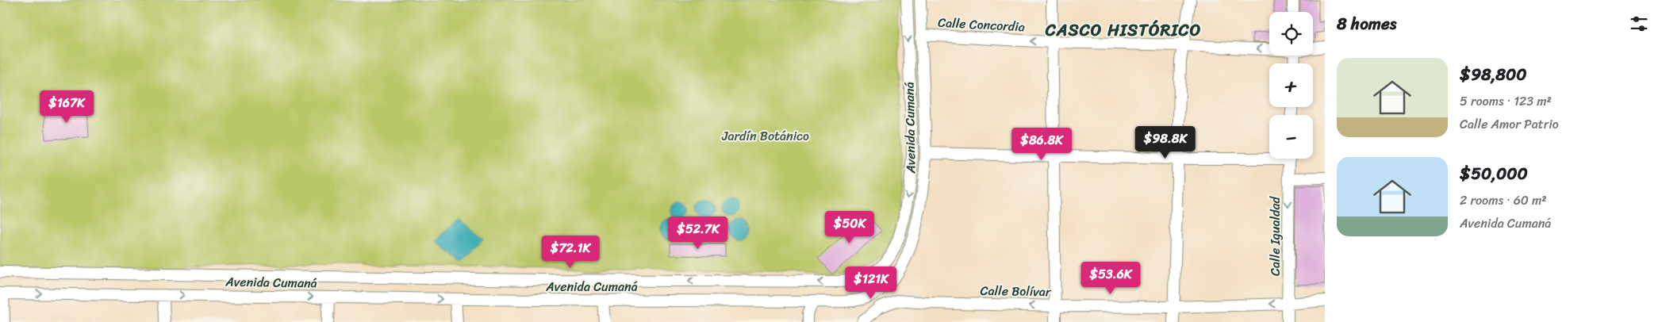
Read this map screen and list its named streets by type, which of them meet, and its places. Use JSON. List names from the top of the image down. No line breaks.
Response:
{"streets":{"street":["Calle Concordia","Avenida Cumaná","Calle Igualdad","Calle Bolívar"]},"crossings":[["Calle Concordia","Avenida Cumaná"],["Calle Igualdad","Calle Bolívar"]],"one_way":["Calle Concordia","Calle Igualdad","Calle Bolívar"],"districts":["CASCO HISTÓRICO"],"parks":["Jardín Botánico"],"page":{"heading":"8 homes","map_buttons":["+","−"],"list":[{"name":"$98,800","note":"5 rooms · 123 m² · Calle Amor Patrio"},{"name":"$50,000","note":"2 rooms · 60 m² · Avenida Cumaná"}],"price":["$167K","$98.8K","$86.8K","$50K","$52.7K","$72.1K","$53.6K","$121K"]}}
